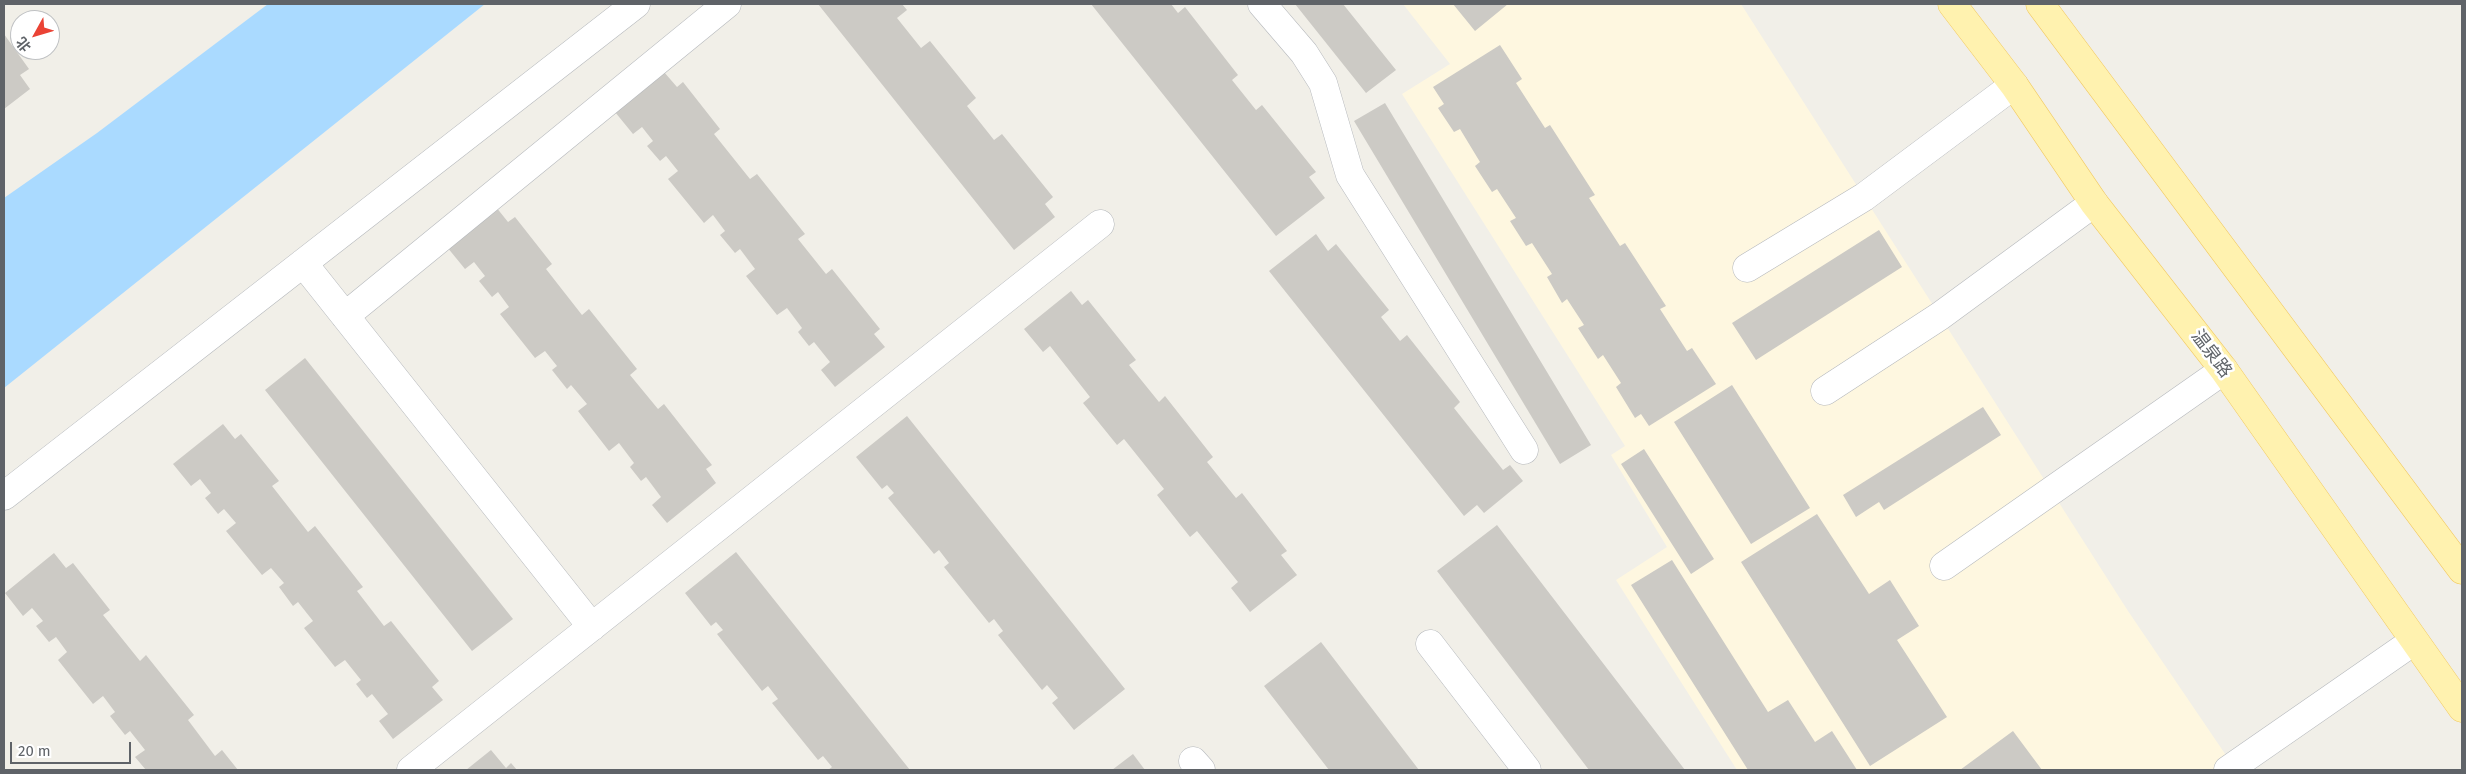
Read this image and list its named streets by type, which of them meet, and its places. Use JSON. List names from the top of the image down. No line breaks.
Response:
{"streets":{"main road":["温泉路"]},"scale_bar":"20 m","north":"bottom left"}
